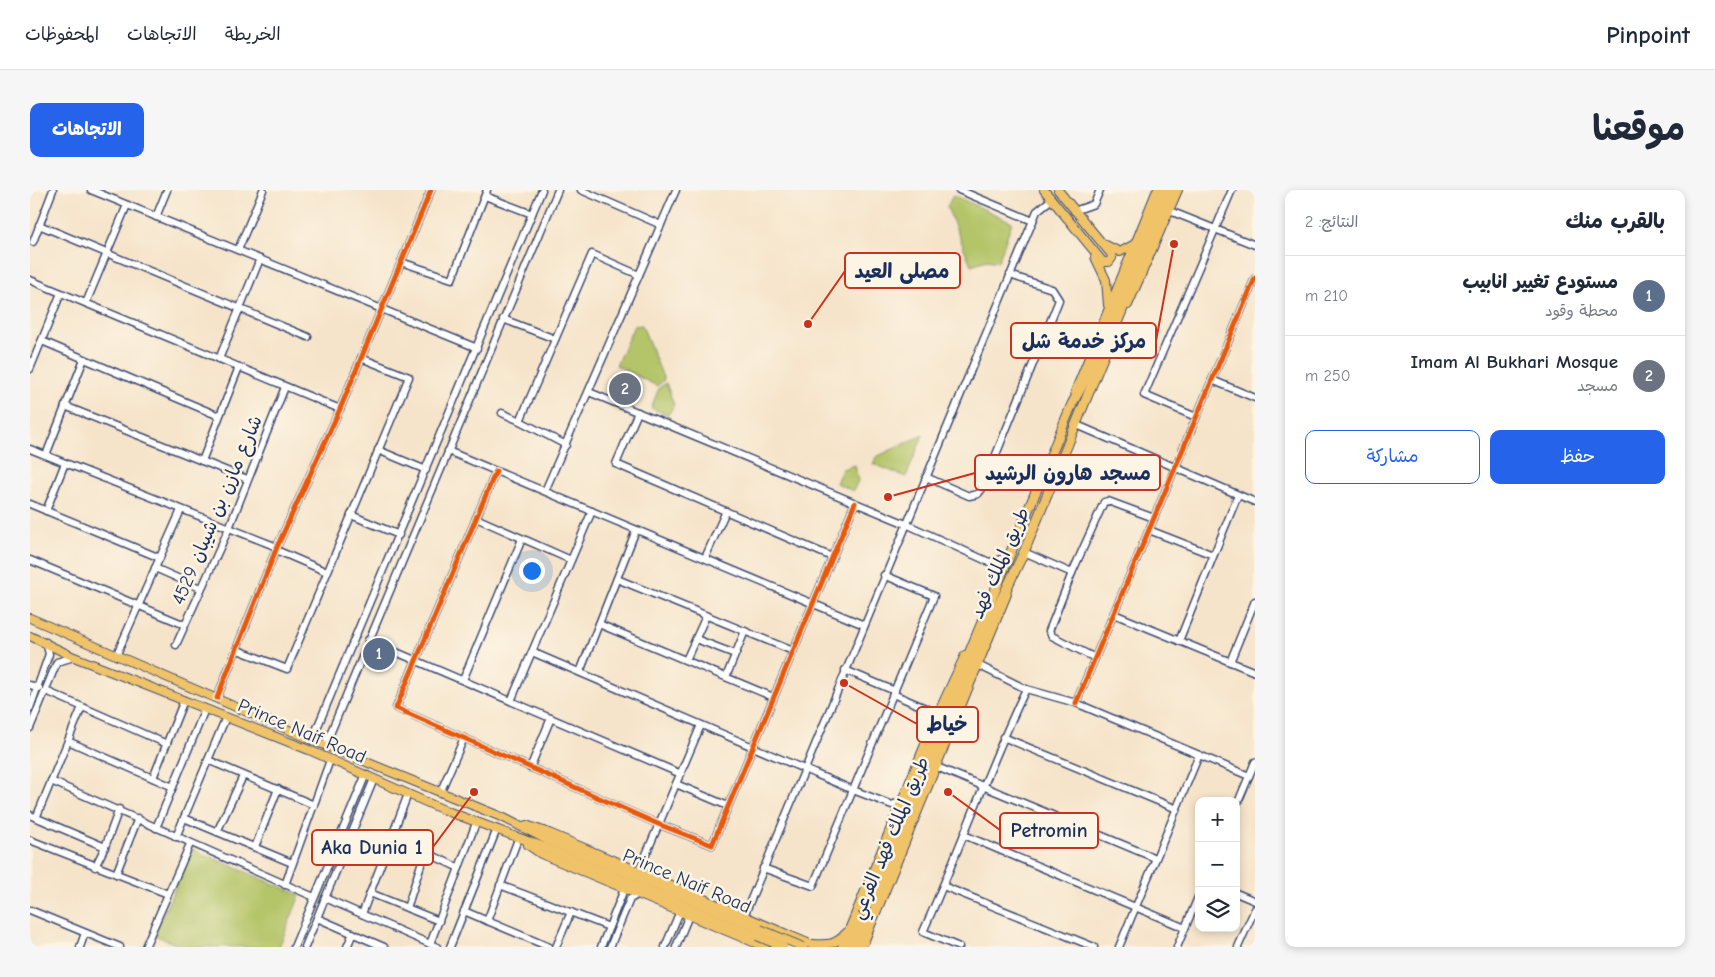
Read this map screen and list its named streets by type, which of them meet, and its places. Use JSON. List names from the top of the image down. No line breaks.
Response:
{"streets":{"highway":["طريق الملك فهد"],"main road":["Prince Naif Road","طريق الملك فهد الفرعي"],"street":["شارع مازن بن شيبان 4529"]},"crossings":[["طريق الملك فهد","طريق الملك فهد الفرعي"]],"places":["مركز خدمة شل","مصلى العيد","مسجد هارون الرشيد","خياط","Aka Dunia 1","Petromin"],"page":{"header":"Pinpoint","nav":["الخريطة","الاتجاهات","المحفوظات"],"title":"موقعنا","buttons":["الاتجاهات",["حفظ","مشاركة"]],"heading":["بالقرب منك","النتائج: 2"],"list":[{"mark":"1","name":"مستودع تغيير انابيب","note":"محطة وقود","value":"210 m"},{"mark":"2","name":"Imam Al Bukhari Mosque","note":"مسجد","value":"250 m"}],"pins":["2","1"],"map_buttons":["+","−"]}}
